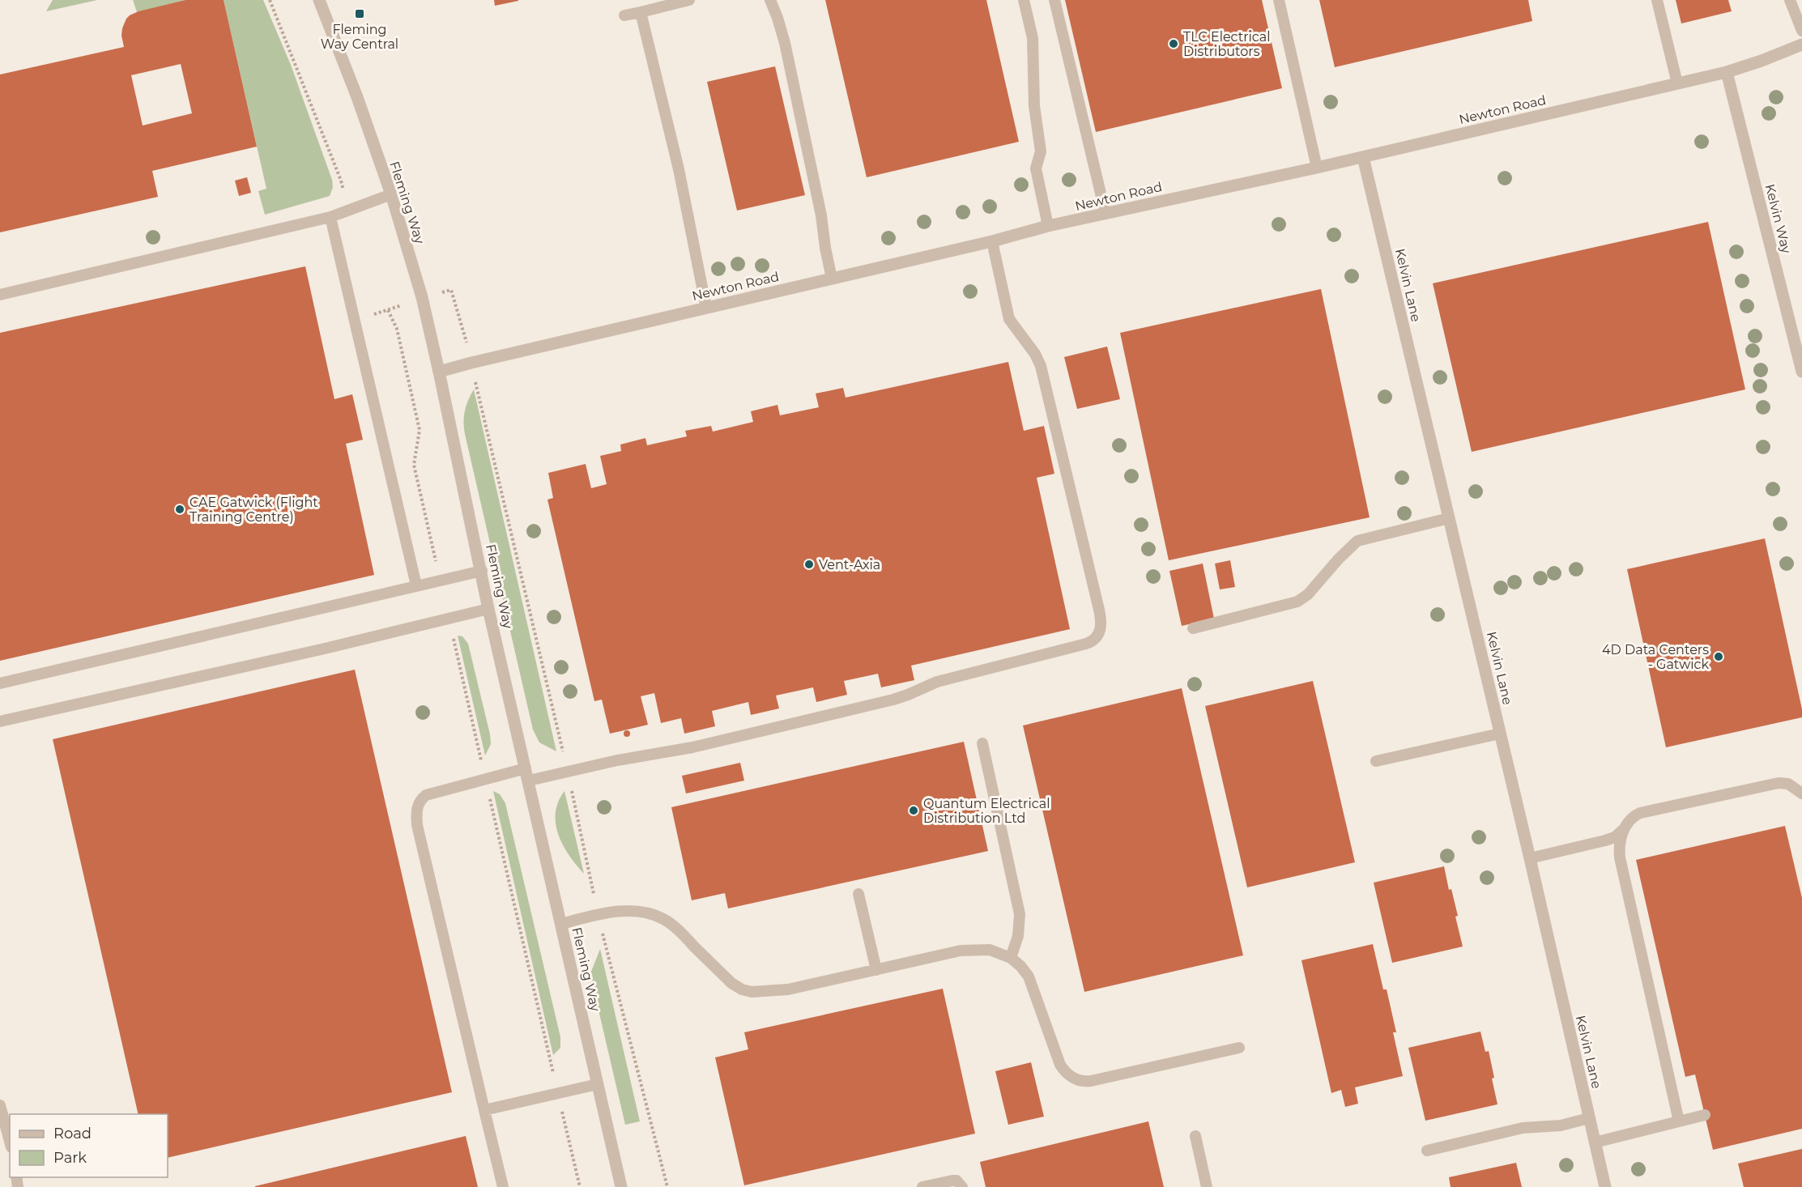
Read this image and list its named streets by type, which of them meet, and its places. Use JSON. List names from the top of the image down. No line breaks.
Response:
{"streets":{"street":["Newton Road","Fleming Way","Kelvin Way","Kelvin Lane"]},"crossings":[["Newton Road","Fleming Way"],["Newton Road","Kelvin Way"],["Newton Road","Kelvin Lane"]],"places":{"transit":["Fleming Way Central"],"other":["TLC Electrical Distributors","CAE Gatwick (Flight Training Centre)","Vent-Axia","4D Data Centers - Gatwick","Quantum Electrical Distribution Ltd"]},"legend":["Road","Park"]}
